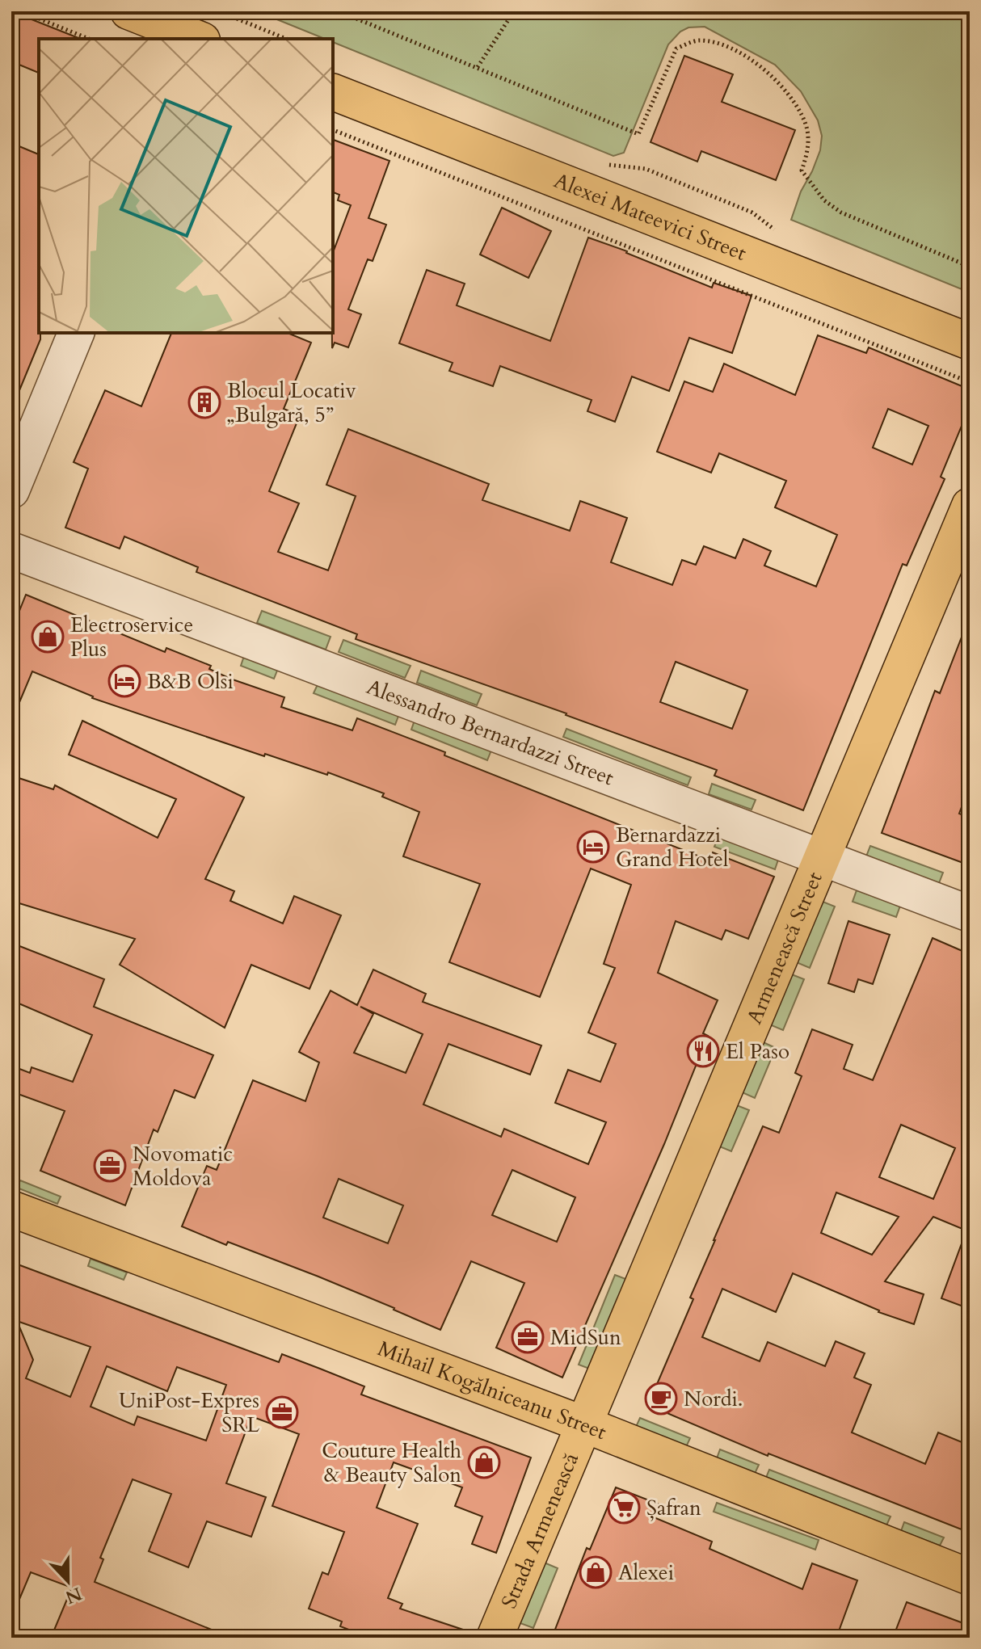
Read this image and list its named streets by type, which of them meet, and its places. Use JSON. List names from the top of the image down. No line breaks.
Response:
{"streets":{"main road":["Alexei Mateevici Street","Armenească Street","Mihail Kogălniceanu Street","Strada Armenească"],"street":["Alessandro Bernardazzi Street"]},"crossings":[["Alessandro Bernardazzi Street","Armenească Street"],["Armenească Street","Mihail Kogălniceanu Street"],["Armenească Street","Strada Armenească"],["Mihail Kogălniceanu Street","Strada Armenească"]],"places":{"building":["Blocul Locativ „Bulgară, 5”"],"shop":["Electroservice Plus","Couture Health & Beauty Salon","Alexei"],"hotel":["B&B Olsi","Bernardazzi Grand Hotel"],"restaurant":["El Paso"],"office":["Novomatic Moldova","MidSun","UniPost-Expres SRL"],"cafe":["Nordi."],"supermarket":["Șafran"]},"north":"bottom"}
